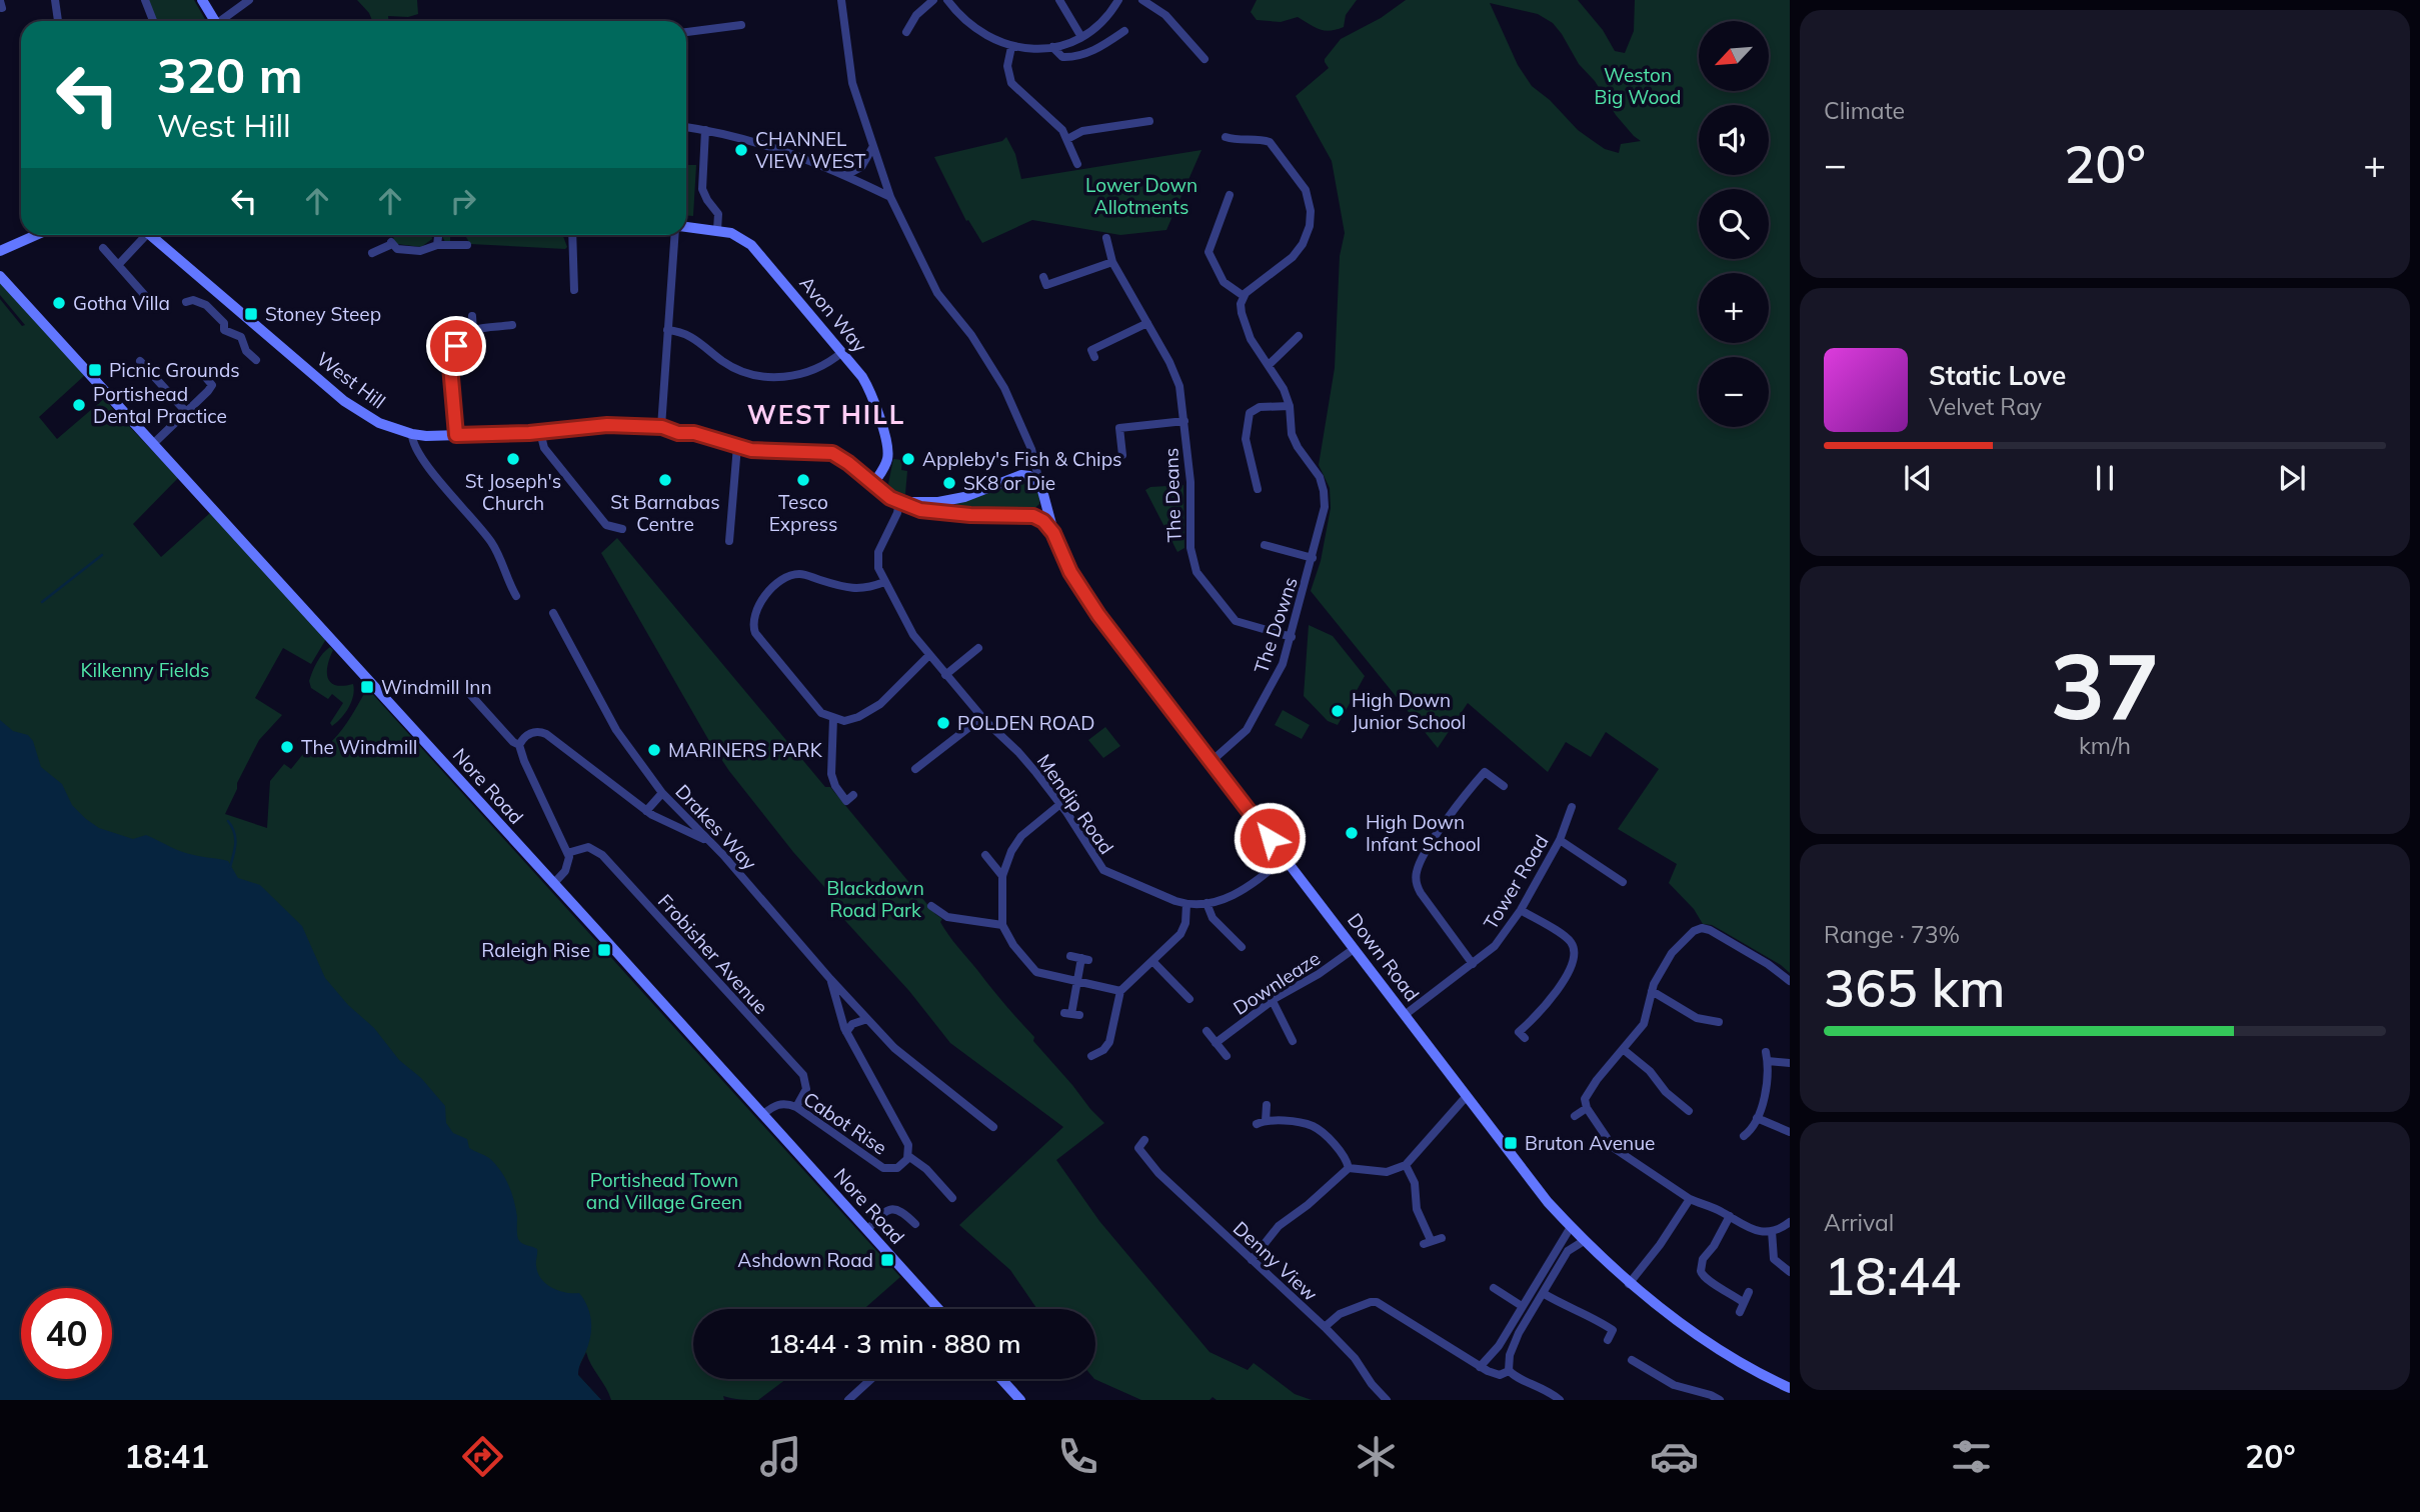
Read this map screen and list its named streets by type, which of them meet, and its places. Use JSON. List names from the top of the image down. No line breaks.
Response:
{"streets":{"street":["Avon Way","West Hill","The Deans","The Downs","Nore Road","Mendip Road","Drakes Way","Tower Road","Frobisher Avenue","Down Road","Downleaze","Cabot Rise","Denny View"]},"crossings":[["Avon Way","West Hill"],["West Hill","Mendip Road"],["The Deans","The Downs"],["The Downs","Down Road"],["Nore Road","Cabot Rise"],["Mendip Road","Down Road"],["Drakes Way","Cabot Rise"],["Tower Road","Down Road"],["Frobisher Avenue","Cabot Rise"],["Down Road","Downleaze"]],"districts":["WEST HILL"],"parks":["Weston Big Wood","Lower Down Allotments","Kilkenny Fields","Blackdown Road Park","Portishead Town and Village Green"],"places":{"other":["CHANNEL VIEW WEST","Gotha Villa","Portishead Dental Practice","St Joseph's Church","Appleby's Fish & Chips","St Barnabas Centre","Tesco Express","SK8 or Die","High Down Junior School","POLDEN ROAD","The Windmill","MARINERS PARK","High Down Infant School"],"transit":["Stoney Steep","Picnic Grounds","Windmill Inn","Raleigh Rise","Bruton Avenue","Ashdown Road"]},"north":"bottom left","page":{"tile":["Climate",["37","km/h"],["Range · 73%","365 km"],["Arrival","18:44"]],"map_buttons":["+","−"],"turn":["320 m","West Hill"],"heat":["−","20°","+"],"song":["Static Love","Velvet Ray"],"limit":"40","trip":"18:44 · 3 min · 880 m","tabs":["18:41","20°"]}}
